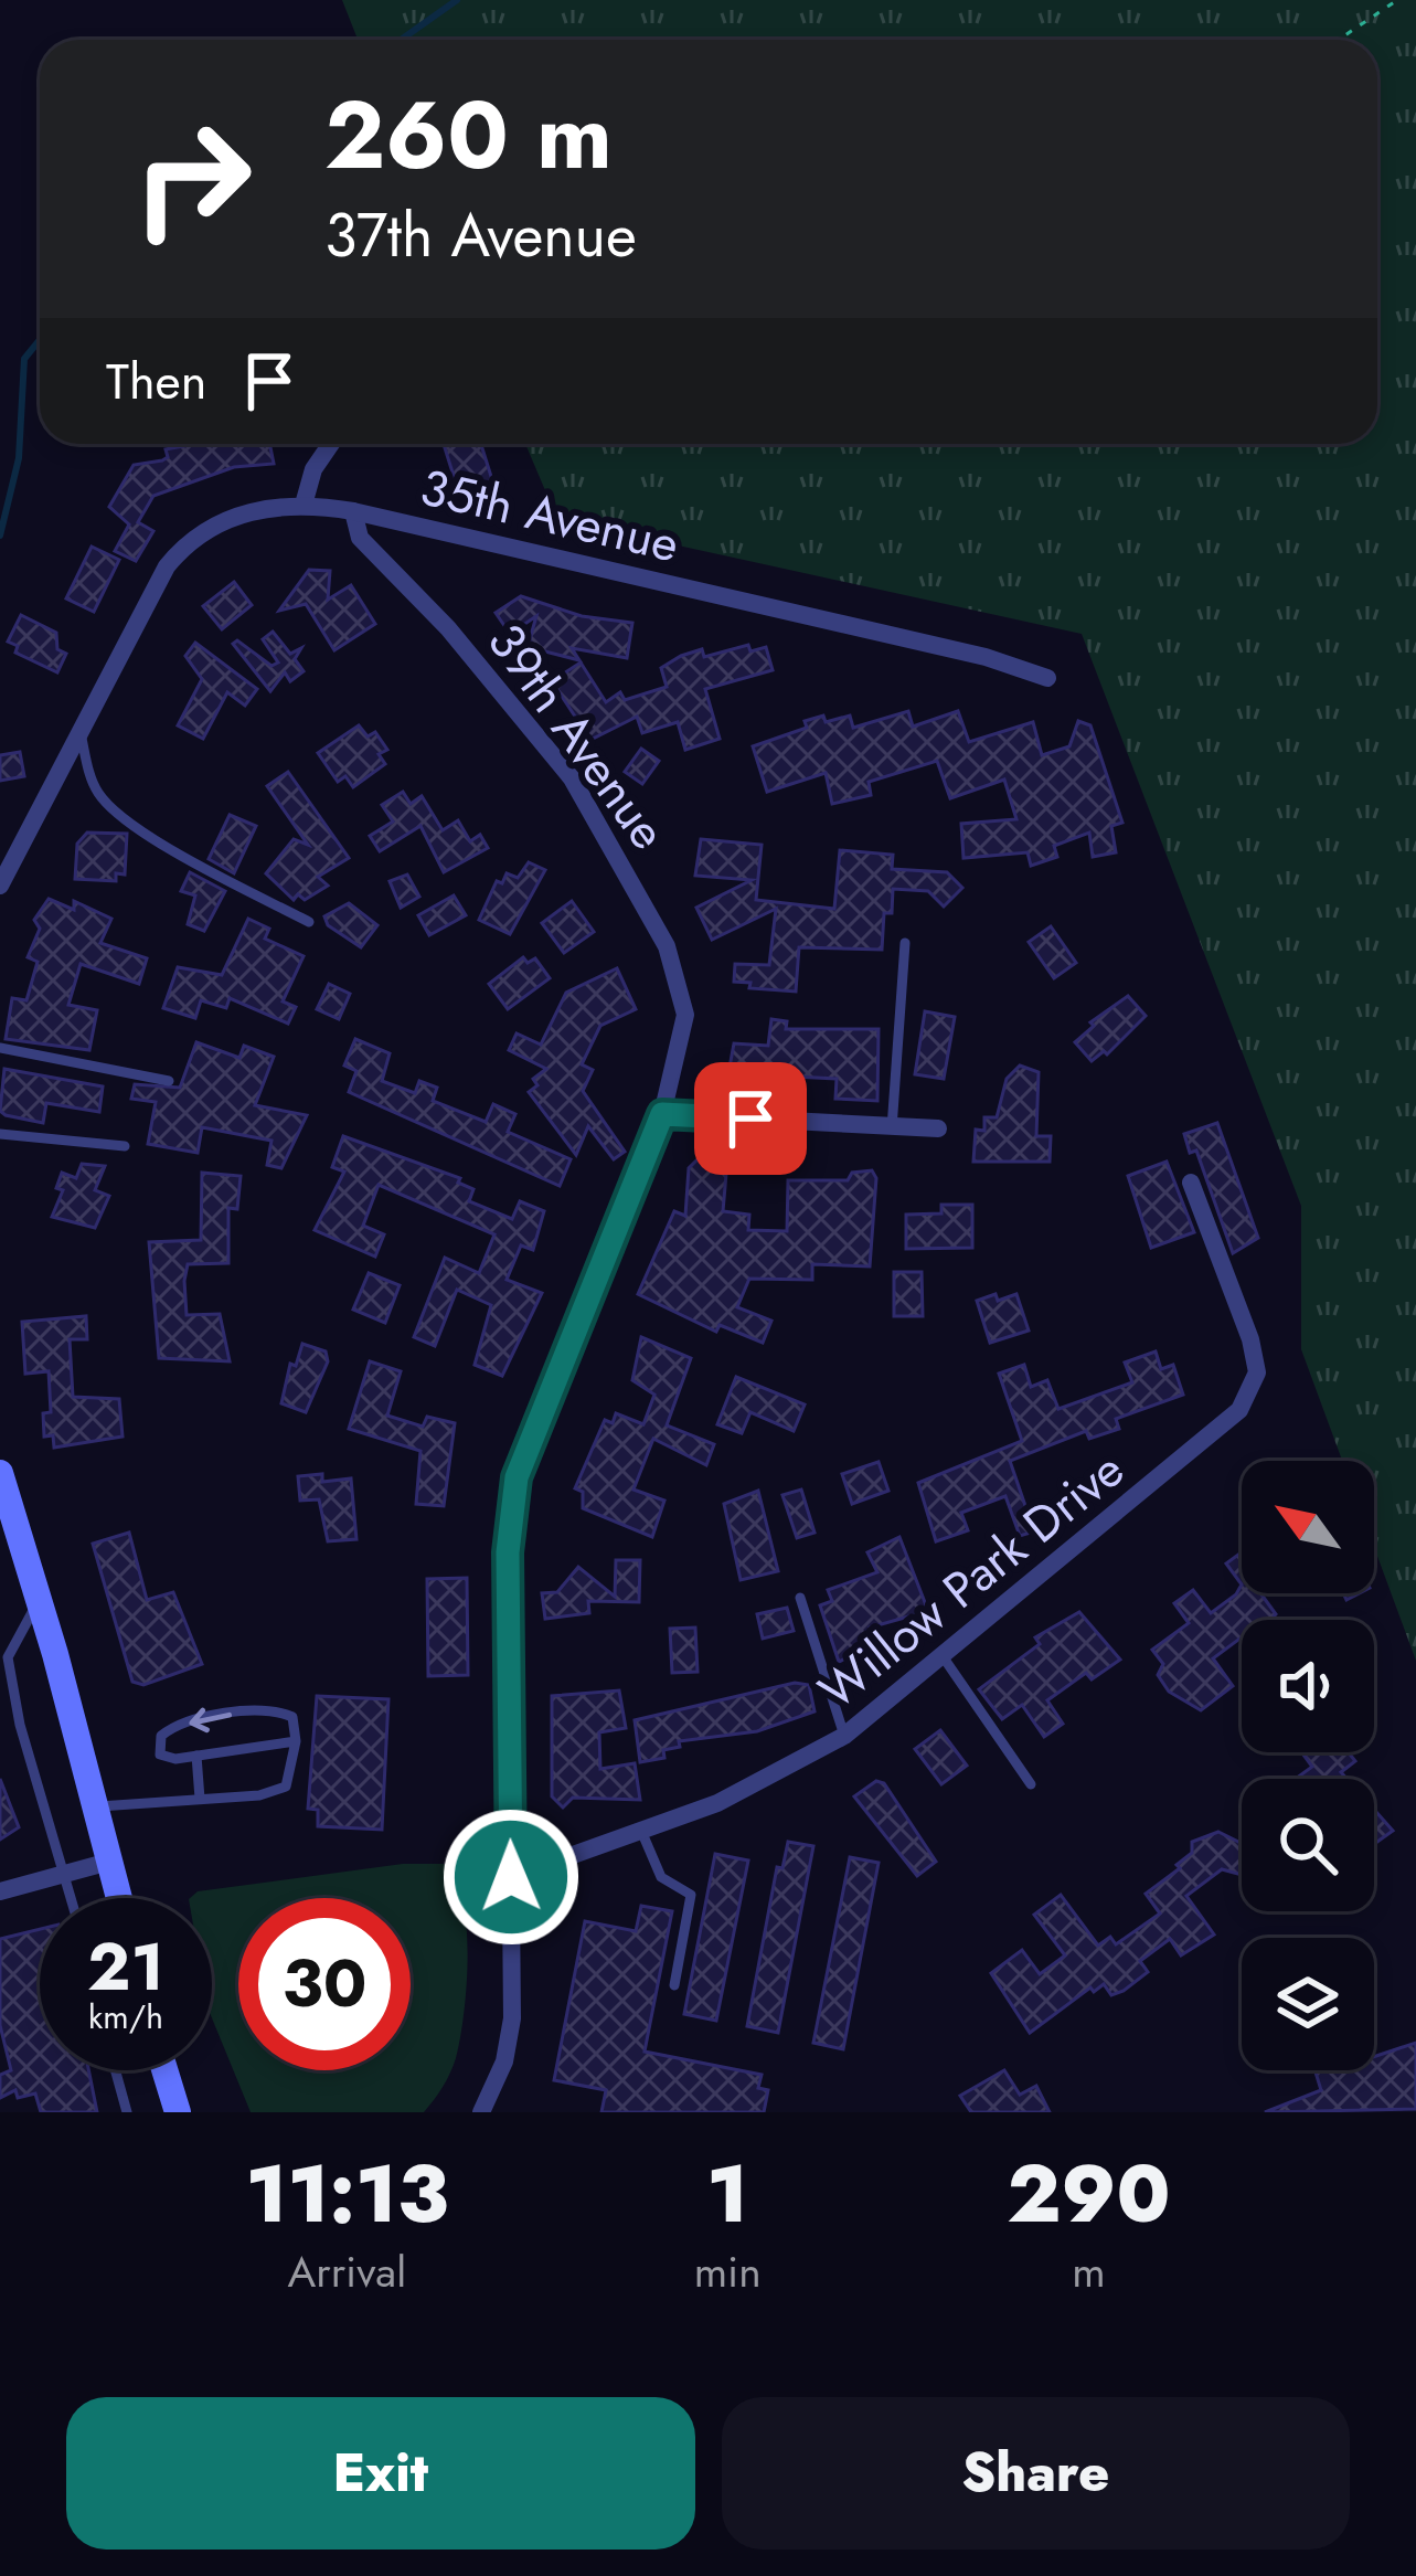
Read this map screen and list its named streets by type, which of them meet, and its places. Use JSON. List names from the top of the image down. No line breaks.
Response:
{"streets":{"street":["35th Avenue","39th Avenue","Willow Park Drive"]},"crossings":[["35th Avenue","39th Avenue"],["39th Avenue","Willow Park Drive"]],"north":"top left","page":{"turn":["260 m","37th Avenue"],"then":"Then","speed":"21 km/h","limit":"30","eta":["11:13","Arrival","1","min","290","m"],"buttons":["Exit","Share"]}}
